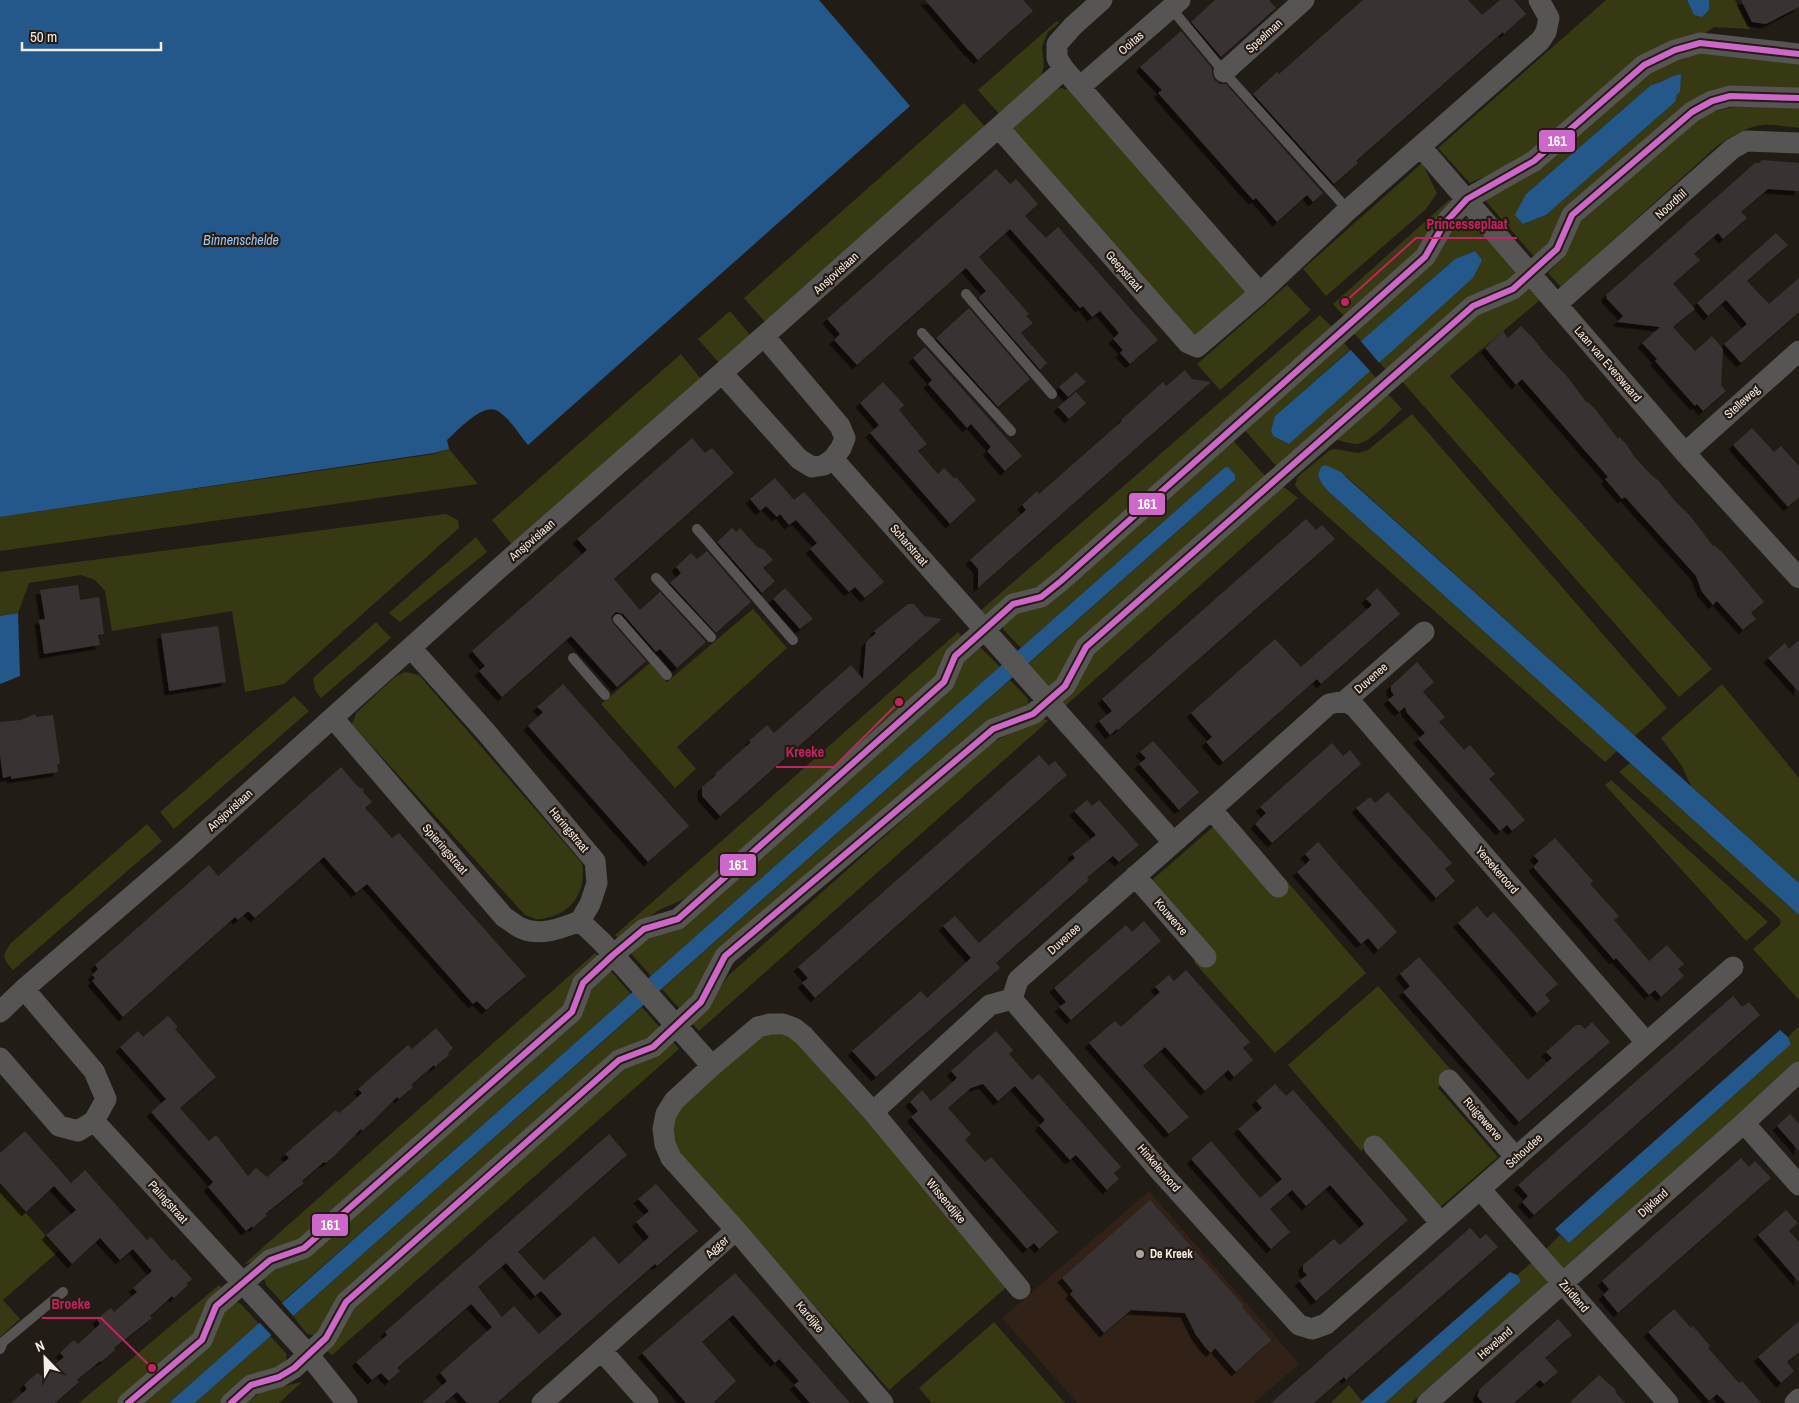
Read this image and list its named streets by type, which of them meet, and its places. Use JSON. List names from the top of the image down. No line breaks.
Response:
{"streets":{"street":["Speelman","Ooitas","Noordhil","Geepstraat","Ansjovislaan","Laan van Everswaard","Stelleweg","Scharstraat","Duvenee","Haringstraat","Spieringstraat","Yersekeroord","Kouwerve","Ruigewerve","Schoudee","Hinkelenoord","Wissendijke","Palingstraat","Dijkland","Agger","Zuidland","Kardijke","Heveland"]},"crossings":[["Noordhil","Laan van Everswaard"],["Geepstraat","Ansjovislaan"],["Ansjovislaan","Haringstraat"],["Ansjovislaan","Spieringstraat"],["Laan van Everswaard","Stelleweg"],["Scharstraat","Duvenee"],["Duvenee","Yersekeroord"],["Duvenee","Kouwerve"],["Duvenee","Hinkelenoord"],["Haringstraat","Spieringstraat"],["Yersekeroord","Schoudee"],["Ruigewerve","Schoudee"],["Schoudee","Hinkelenoord"],["Schoudee","Zuidland"],["Dijkland","Zuidland"],["Dijkland","Heveland"],["Agger","Kardijke"],["Zuidland","Heveland"]],"water":["Binnenschelde"],"places":["Princesseplaat","Kreeke","De Kreek","Broeke"],"lines":["transit line 161"],"scale_bar":"50 m","north":"top left"}
